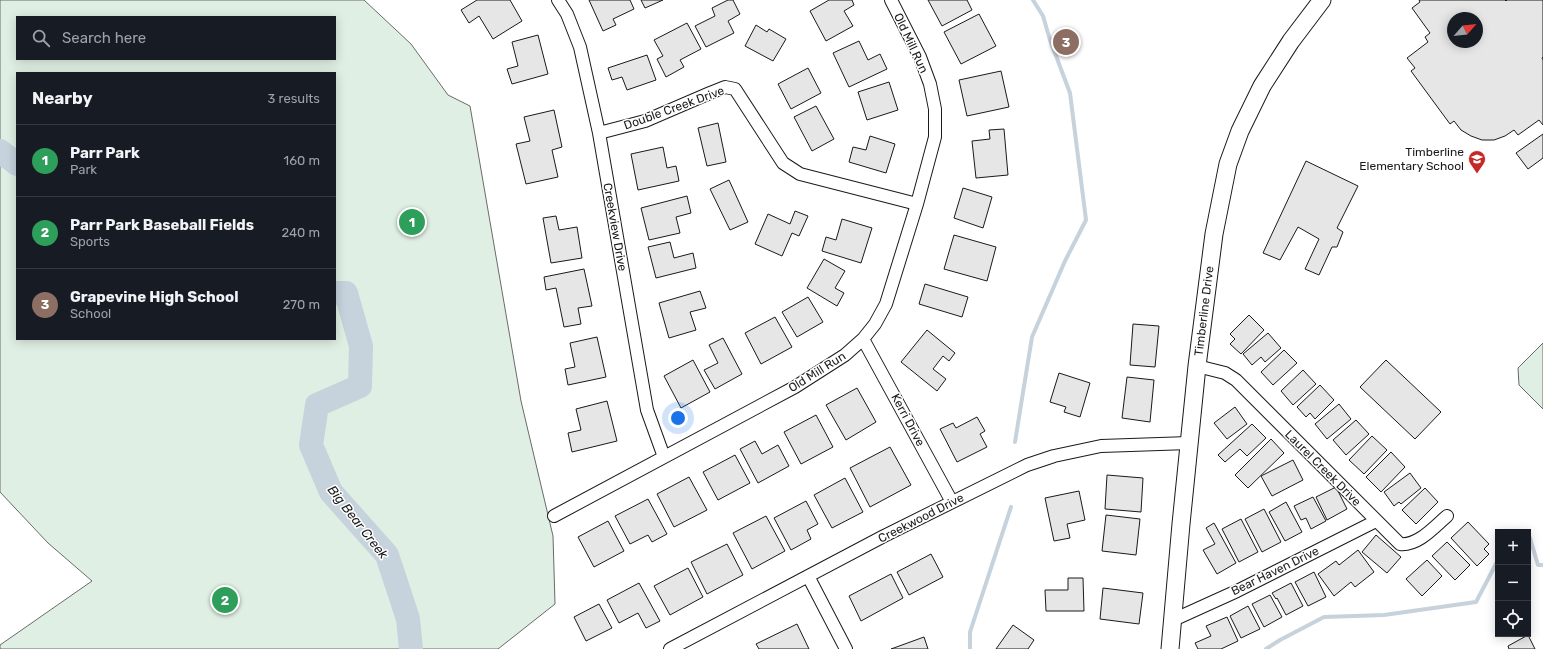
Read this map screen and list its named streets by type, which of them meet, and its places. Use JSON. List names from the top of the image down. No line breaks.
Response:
{"streets":{"street":["Old Mill Run","Double Creek Drive","Creekview Drive","Timberline Drive","Kerri Drive","Laurel Creek Drive","Creekwood Drive","Bear Haven Drive"]},"crossings":[["Old Mill Run","Double Creek Drive"],["Old Mill Run","Creekview Drive"],["Old Mill Run","Kerri Drive"],["Double Creek Drive","Creekview Drive"],["Timberline Drive","Laurel Creek Drive"],["Timberline Drive","Creekwood Drive"],["Timberline Drive","Bear Haven Drive"],["Kerri Drive","Creekwood Drive"],["Laurel Creek Drive","Bear Haven Drive"]],"water":["Big Bear Creek"],"places":{"school or university":["Timberline Elementary School"]},"north":"top right","page":{"search":"Search here","pins":["3","1","2"],"heading":["Nearby","3 results"],"list":[{"mark":"1","name":"Parr Park","note":"Park","value":"160 m"},{"mark":"2","name":"Parr Park Baseball Fields","note":"Sports","value":"240 m"},{"mark":"3","name":"Grapevine High School","note":"School","value":"270 m"}],"map_buttons":["+","−"]}}
